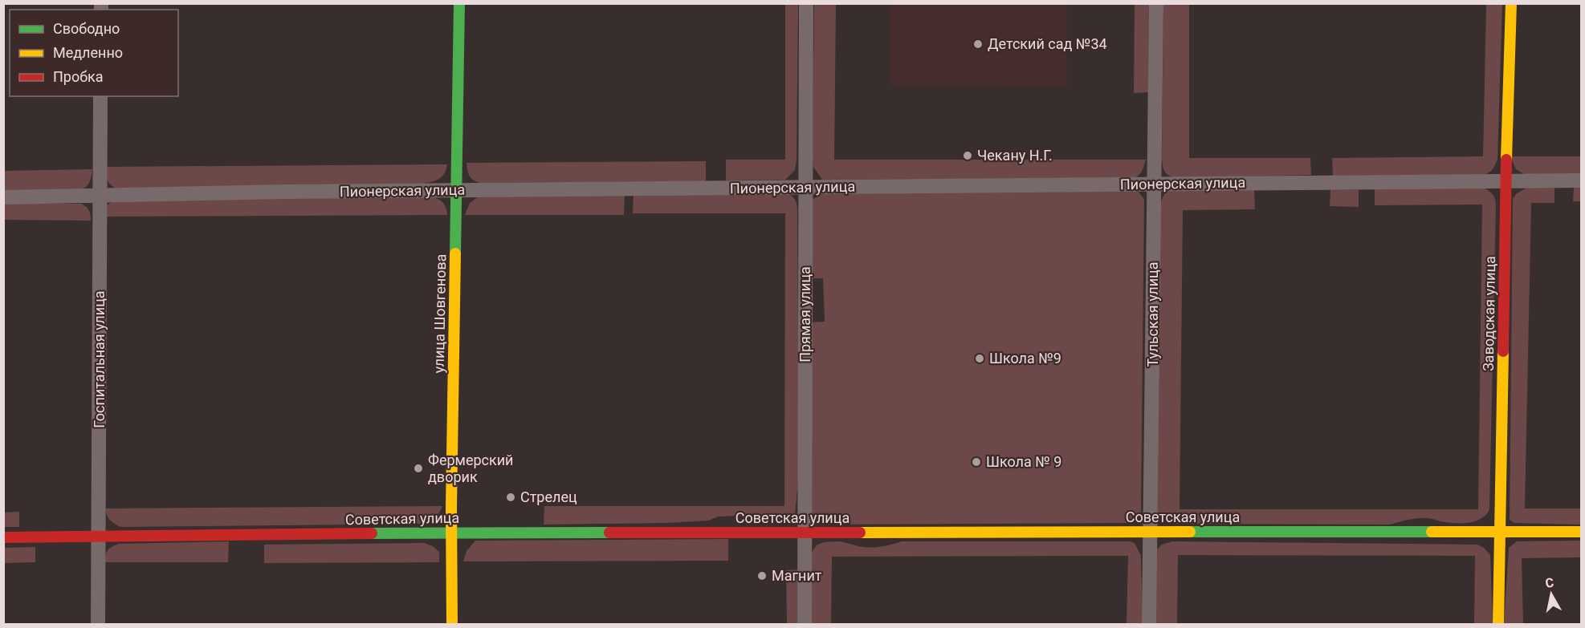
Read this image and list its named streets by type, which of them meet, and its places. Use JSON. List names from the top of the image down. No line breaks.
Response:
{"streets":{"street":["Пионерская улица","улица Шовгенова","Заводская улица","Прямая улица","Тульская улица","Госпитальная улица","Советская улица"]},"crossings":[["Пионерская улица","улица Шовгенова"],["Пионерская улица","Заводская улица"],["Пионерская улица","Прямая улица"],["Пионерская улица","Тульская улица"],["Пионерская улица","Госпитальная улица"],["улица Шовгенова","Советская улица"],["Заводская улица","Советская улица"],["Прямая улица","Советская улица"],["Тульская улица","Советская улица"],["Госпитальная улица","Советская улица"]],"places":["Детский сад №34","Чекану Н.Г.","Школа №9","Школа № 9","Фермерский дворик","Стрелец","Магнит"],"legend":["Свободно","Медленно","Пробка"],"north":"top"}
